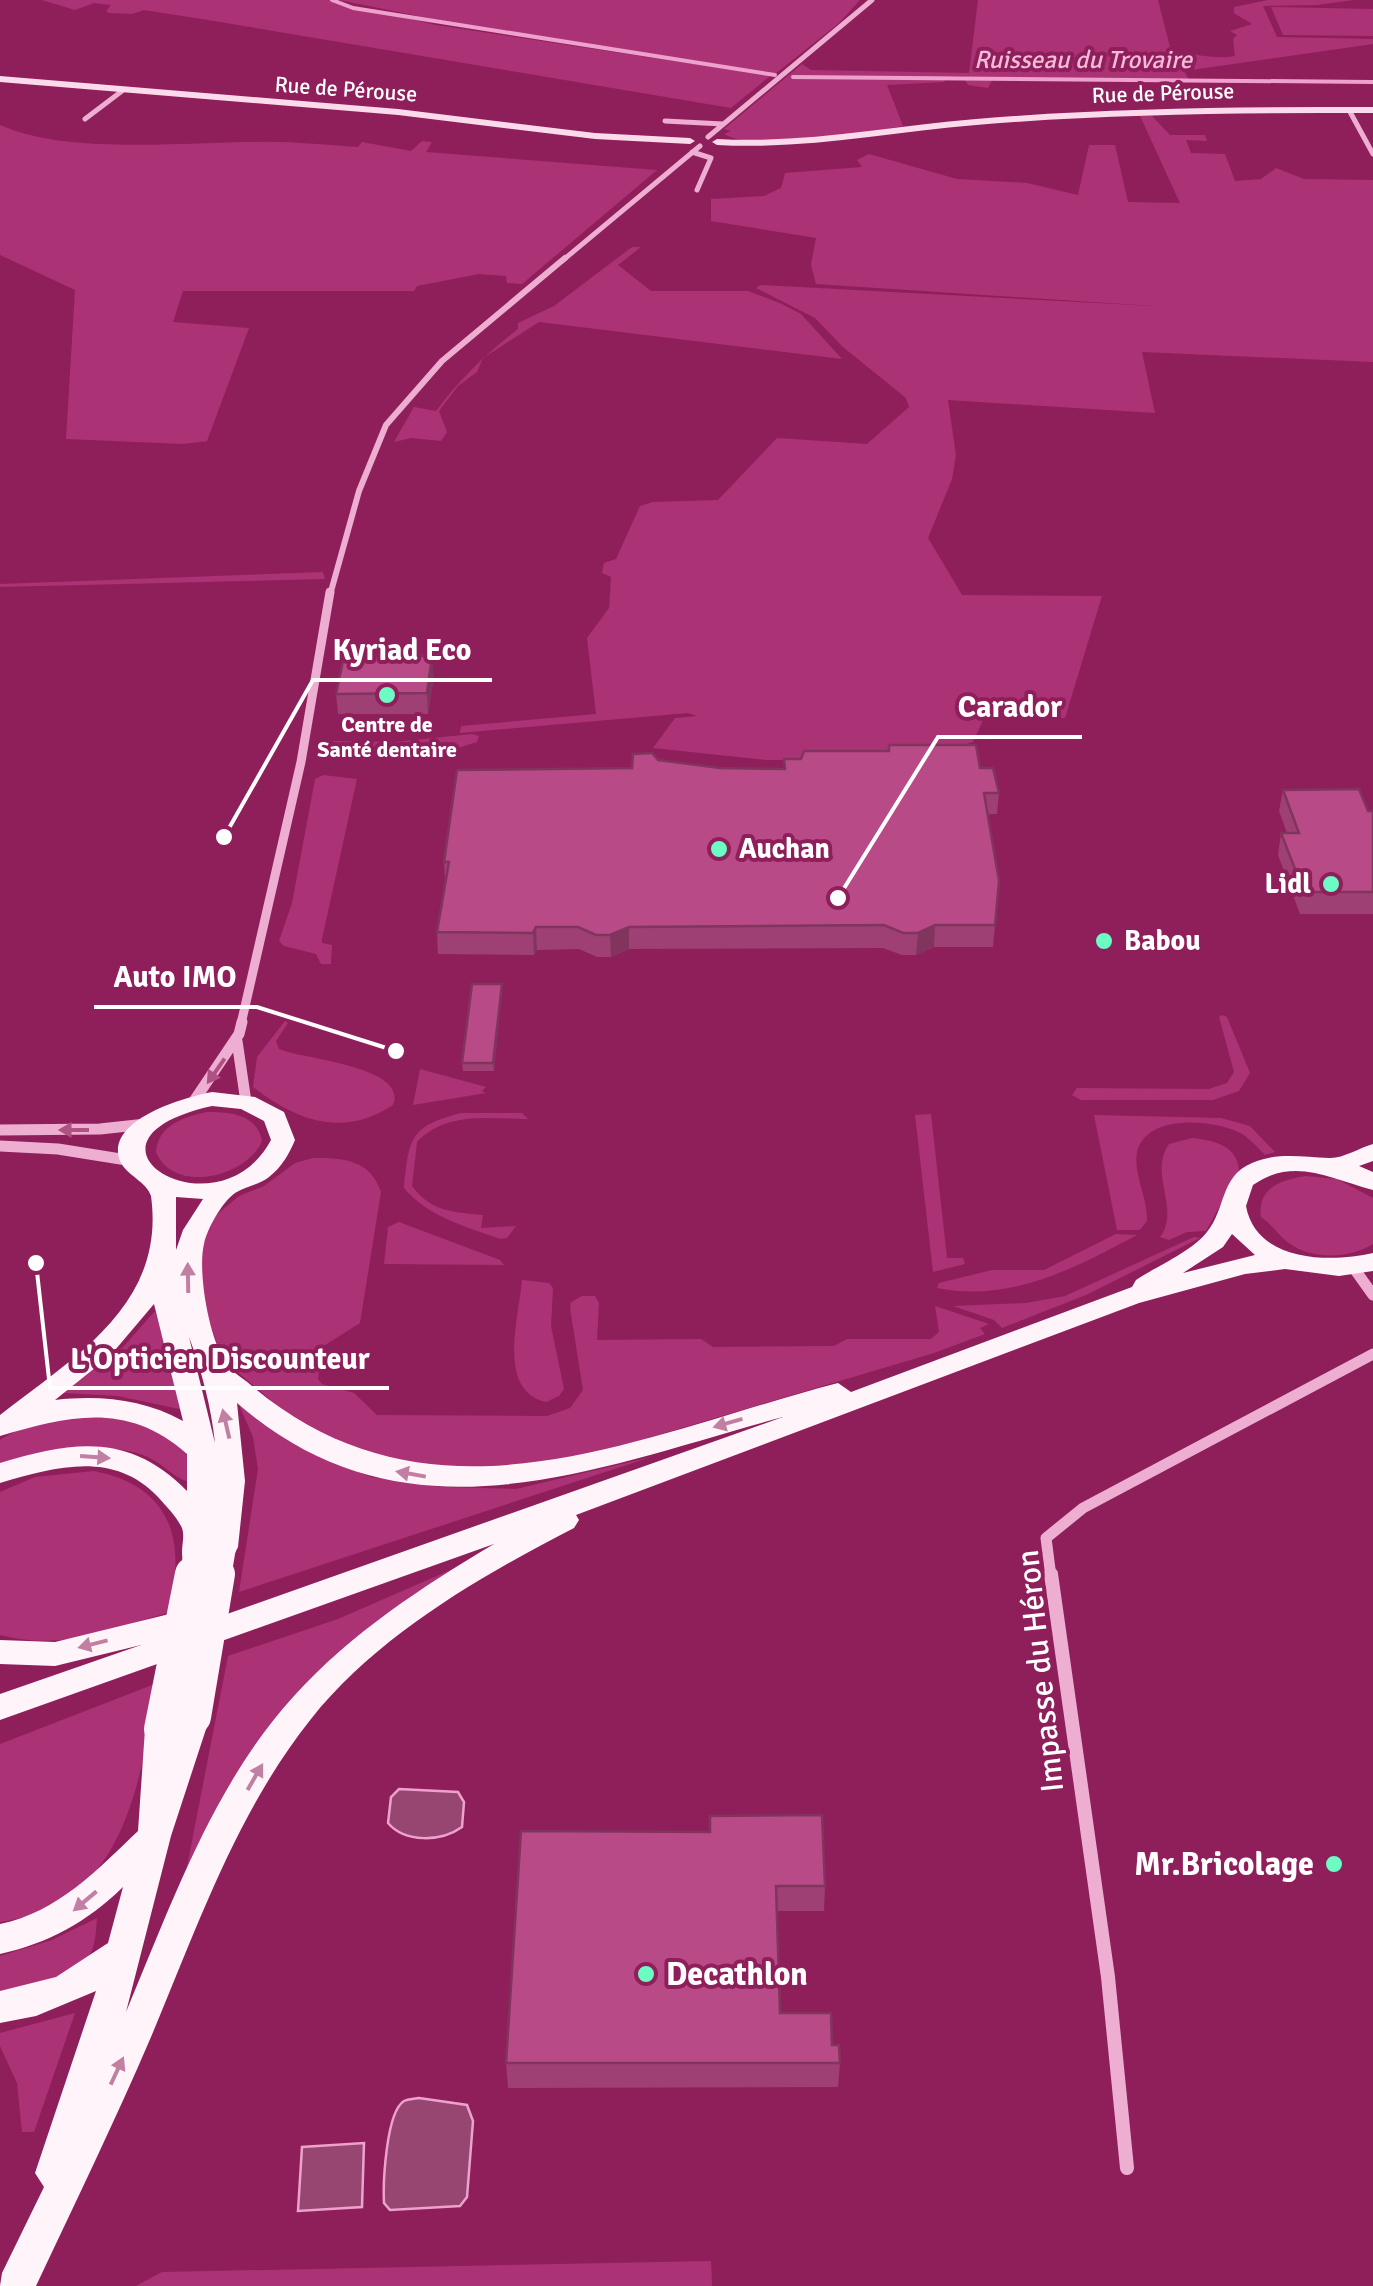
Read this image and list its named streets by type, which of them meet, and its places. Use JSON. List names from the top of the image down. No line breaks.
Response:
{"streets":{"street":["Rue de Pérouse","Impasse du Héron"]},"water":["Ruisseau du Trovaire"],"places":["Centre de Santé dentaire","Kyriad Eco","Auchan","Lidl","Carador","Babou","Auto IMO","L'Opticien Discounteur","Mr.Bricolage","Decathlon"]}
